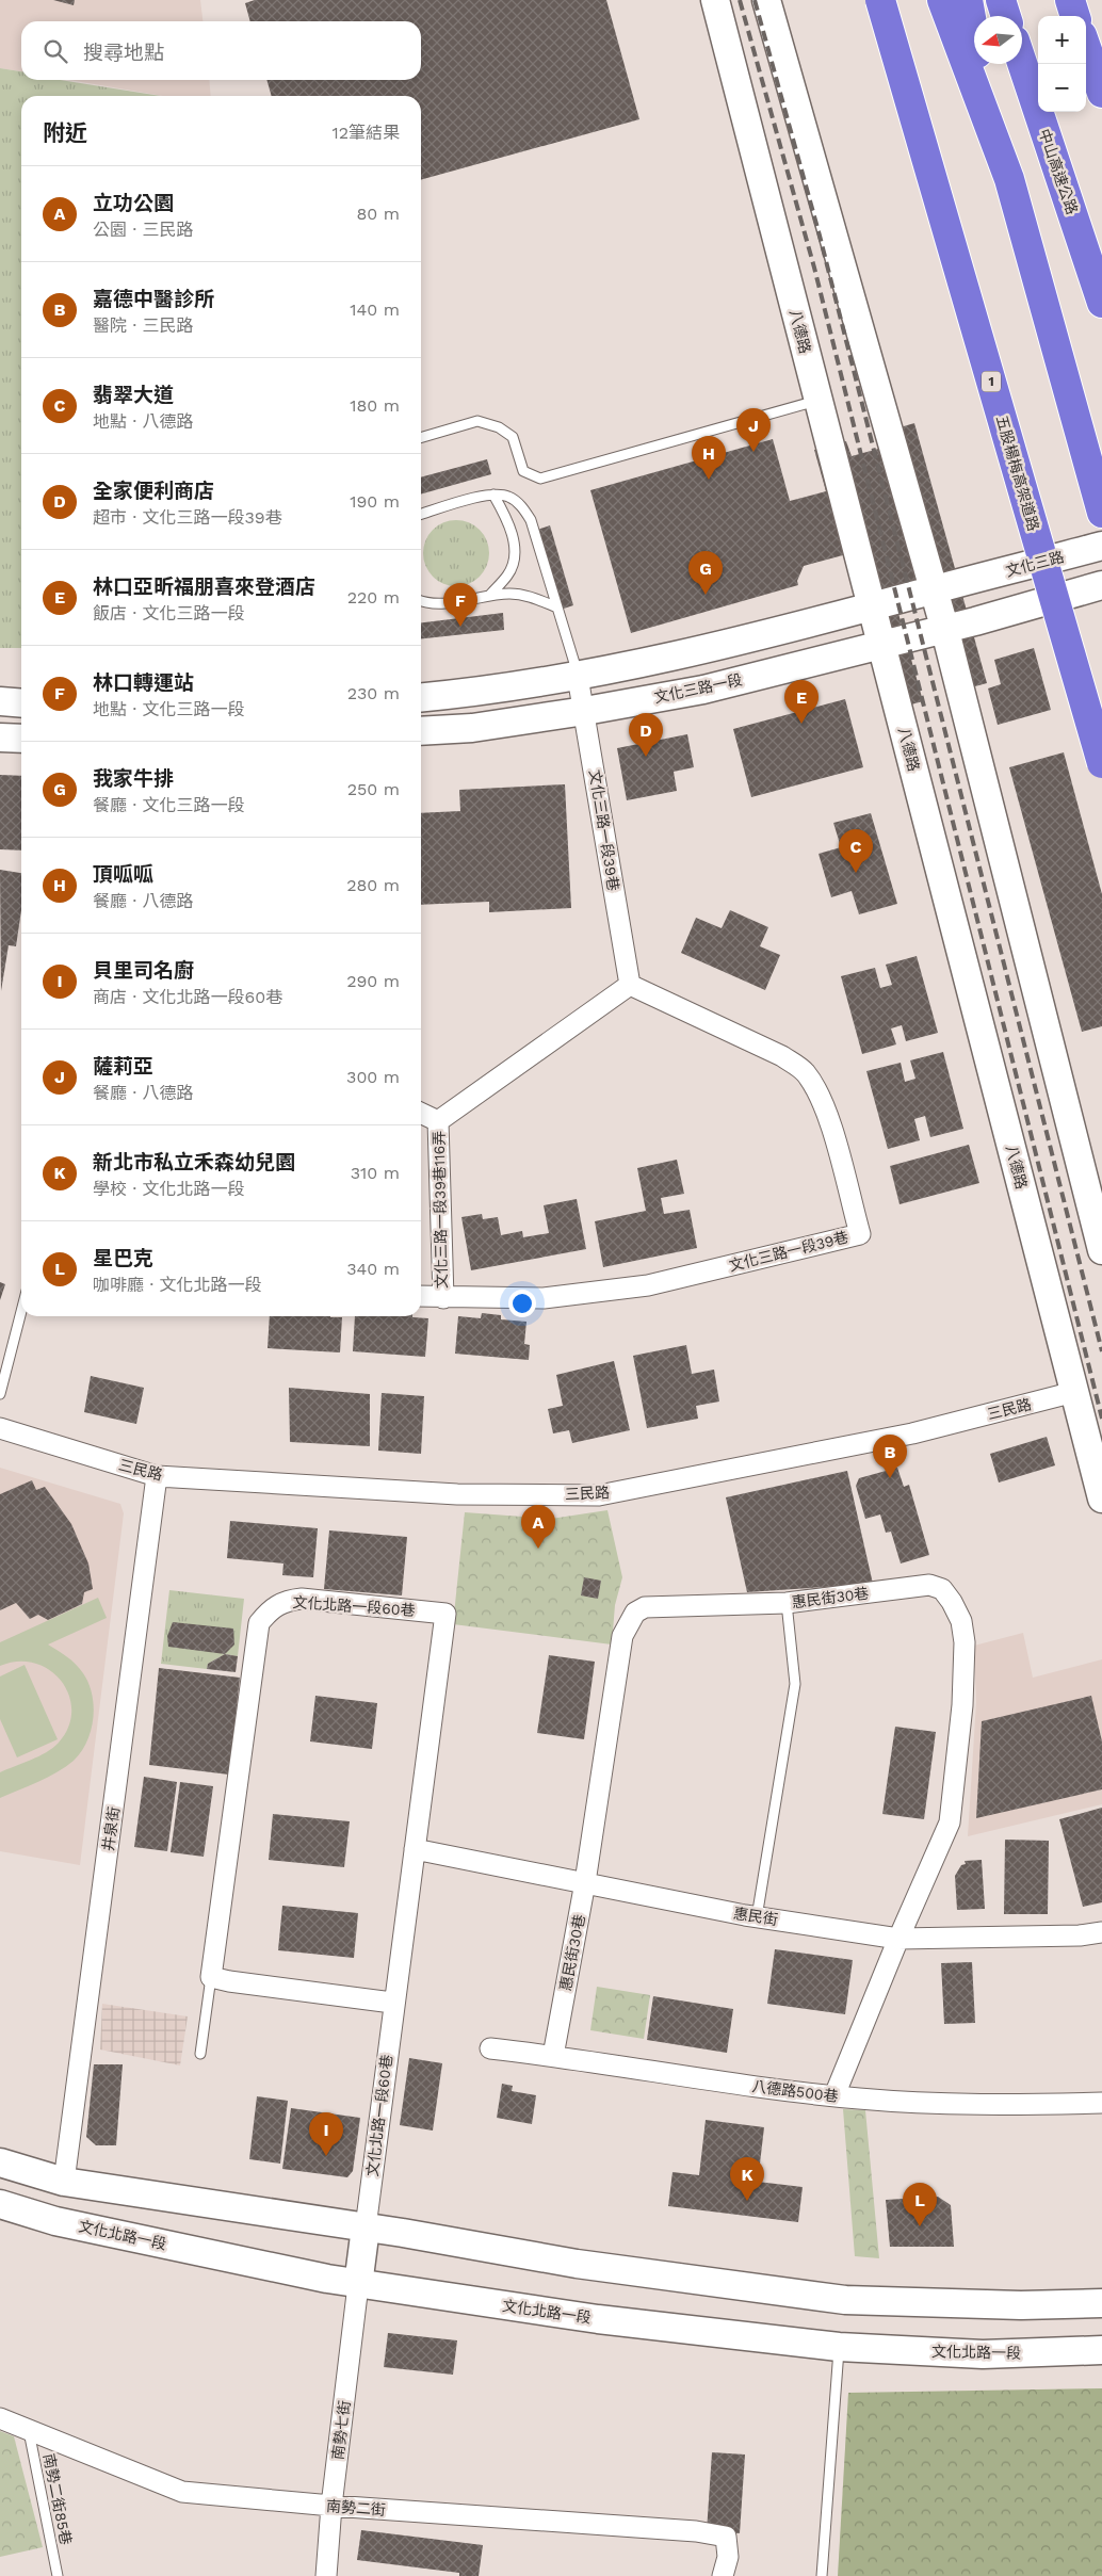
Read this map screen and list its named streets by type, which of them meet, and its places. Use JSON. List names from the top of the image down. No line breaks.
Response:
{"streets":{"highway":["中山高速公路","1","五股楊梅高架道路"],"street":["八德路","文化三路","文化三路一段","文化三路一段39巷","文化三路一段39巷116弄","三民路","惠民街30巷","文化北路一段60巷","井泉街","惠民街","八德路500巷","文化北路一段","南勢七街","南勢二街"],"lane":["南勢二街85巷"]},"crossings":[["八德路","文化三路一段"],["八德路","三民路"],["文化三路一段","文化三路一段39巷"],["文化三路一段39巷","文化三路一段39巷116弄"],["三民路","井泉街"],["惠民街30巷","惠民街"],["惠民街30巷","八德路500巷"],["文化北路一段60巷","惠民街"],["文化北路一段","南勢七街"],["南勢七街","南勢二街"],["南勢二街85巷","南勢二街"]],"north":"left","page":{"map_buttons":["+","−"],"search":"搜尋地點","heading":["附近","12筆結果"],"list":[{"mark":"A","name":"立功公園","note":"公園 · 三民路","value":"80 m"},{"mark":"B","name":"嘉德中醫診所","note":"醫院 · 三民路","value":"140 m"},{"mark":"C","name":"翡翠大道","note":"地點 · 八德路","value":"180 m"},{"mark":"D","name":"全家便利商店","note":"超市 · 文化三路一段39巷","value":"190 m"},{"mark":"E","name":"林口亞昕福朋喜來登酒店","note":"飯店 · 文化三路一段","value":"220 m"},{"mark":"F","name":"林口轉運站","note":"地點 · 文化三路一段","value":"230 m"},{"mark":"G","name":"我家牛排","note":"餐廳 · 文化三路一段","value":"250 m"},{"mark":"H","name":"頂呱呱","note":"餐廳 · 八德路","value":"280 m"},{"mark":"I","name":"貝里司名廚","note":"商店 · 文化北路一段60巷","value":"290 m"},{"mark":"J","name":"薩莉亞","note":"餐廳 · 八德路","value":"300 m"},{"mark":"K","name":"新北市私立禾森幼兒園","note":"學校 · 文化北路一段","value":"310 m"},{"mark":"L","name":"星巴克","note":"咖啡廳 · 文化北路一段","value":"340 m"}],"pins":["J","H","G","F","E","D","C","B","A","I","K","L"]}}
